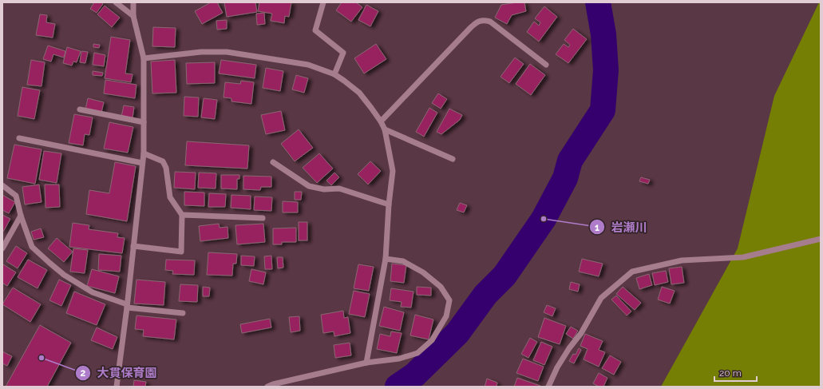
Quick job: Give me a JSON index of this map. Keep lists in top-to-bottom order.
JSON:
{
  "places": ["岩瀬川", "大貫保育園"],
  "scale_bar": "20 m"
}
